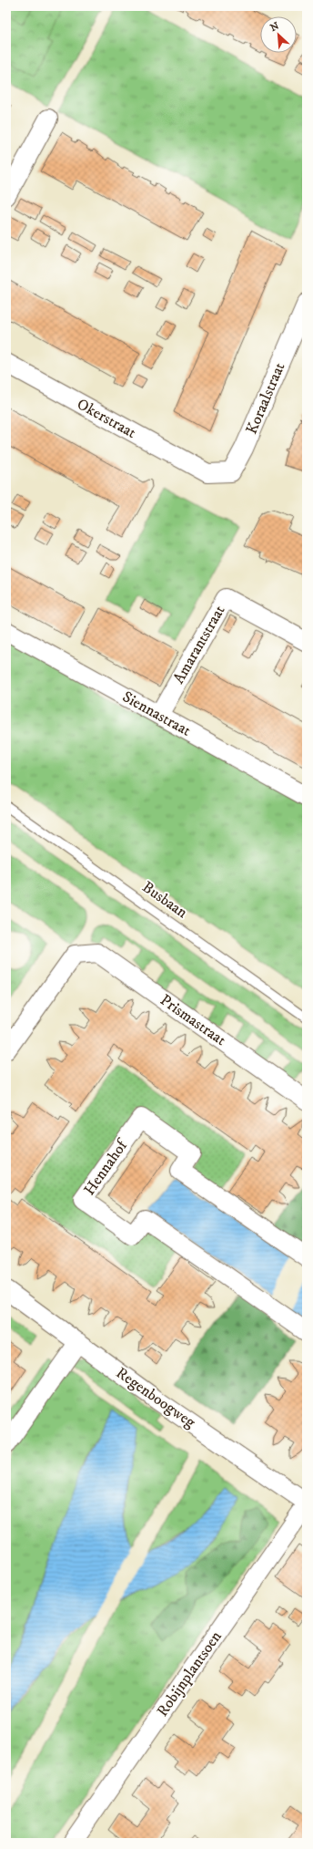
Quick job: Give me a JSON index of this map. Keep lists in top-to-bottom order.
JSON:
{
  "streets": {
    "street": [
      "Koraalstraat",
      "Okerstraat",
      "Amarantstraat",
      "Siennastraat",
      "Prismastraat",
      "Hennahof",
      "Regenboogweg",
      "Robijnplantsoen"
    ],
    "lane": ["Busbaan"]
  },
  "crossings": [
    ["Koraalstraat", "Okerstraat"],
    ["Amarantstraat", "Siennastraat"],
    ["Regenboogweg", "Robijnplantsoen"]
  ],
  "north": "top left"
}
